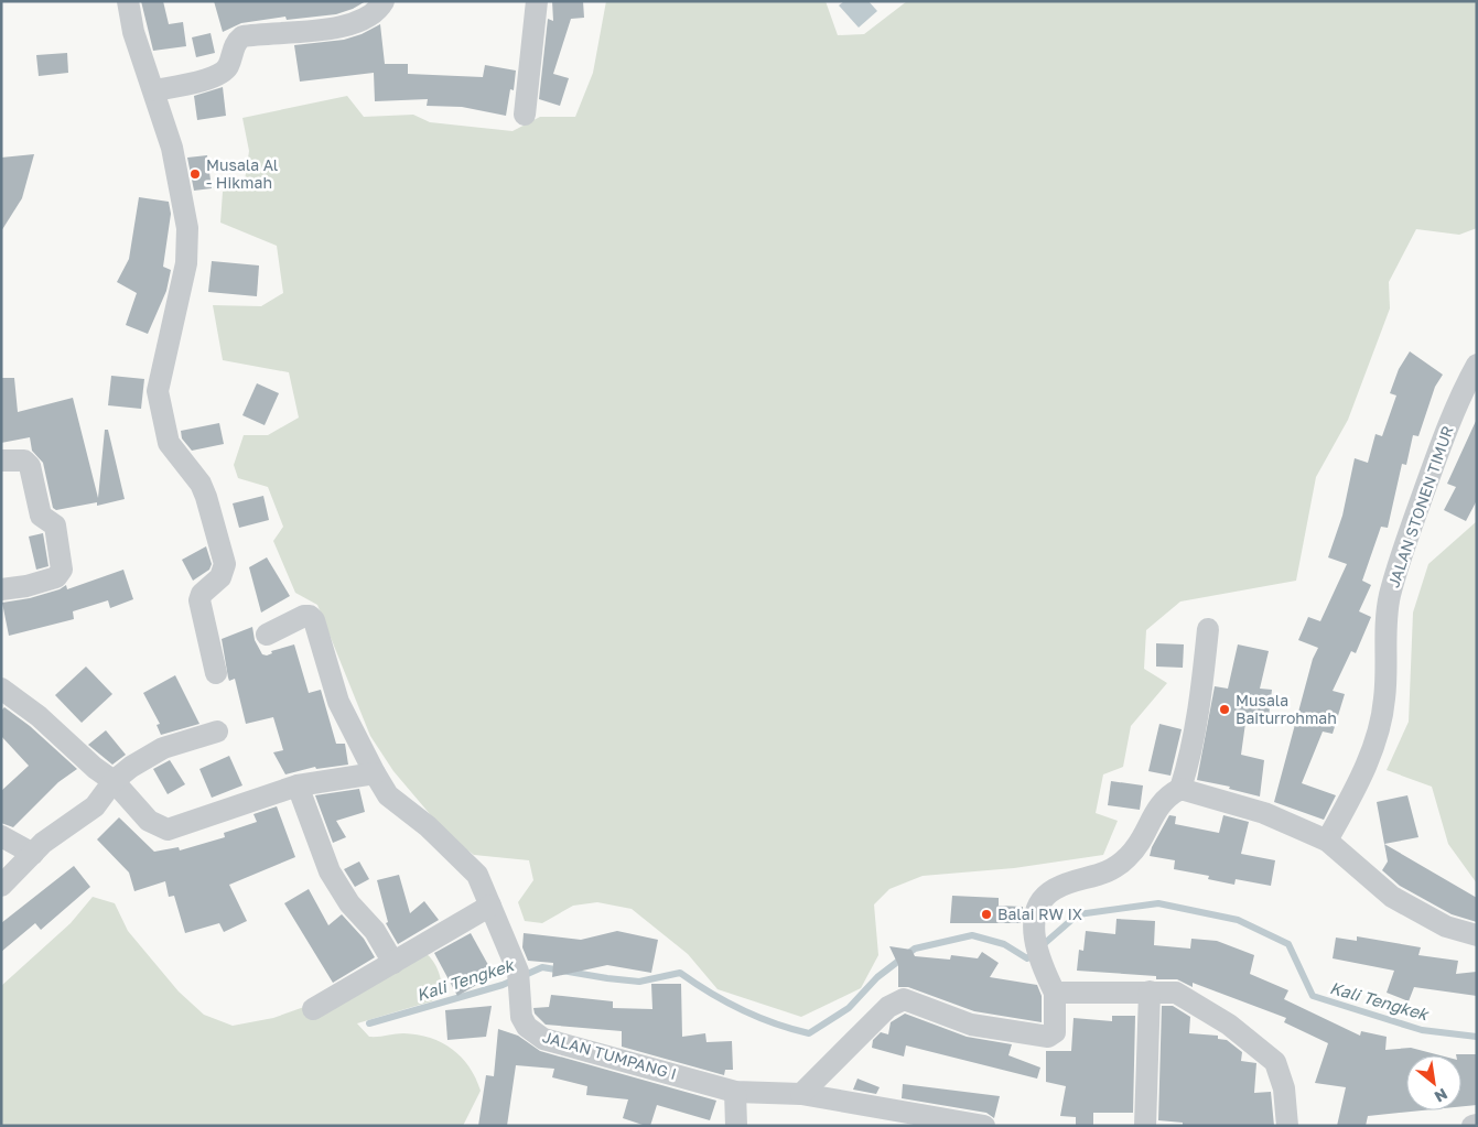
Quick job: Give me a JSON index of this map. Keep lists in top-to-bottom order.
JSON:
{
  "streets": {
    "street": ["JALAN STONEN TIMUR", "JALAN TUMPANG I"]
  },
  "water": ["Kali Tengkek"],
  "places": ["Musala Al - Hikmah", "Musala Baiturrohmah", "Balai RW IX"],
  "north": "bottom right"
}
